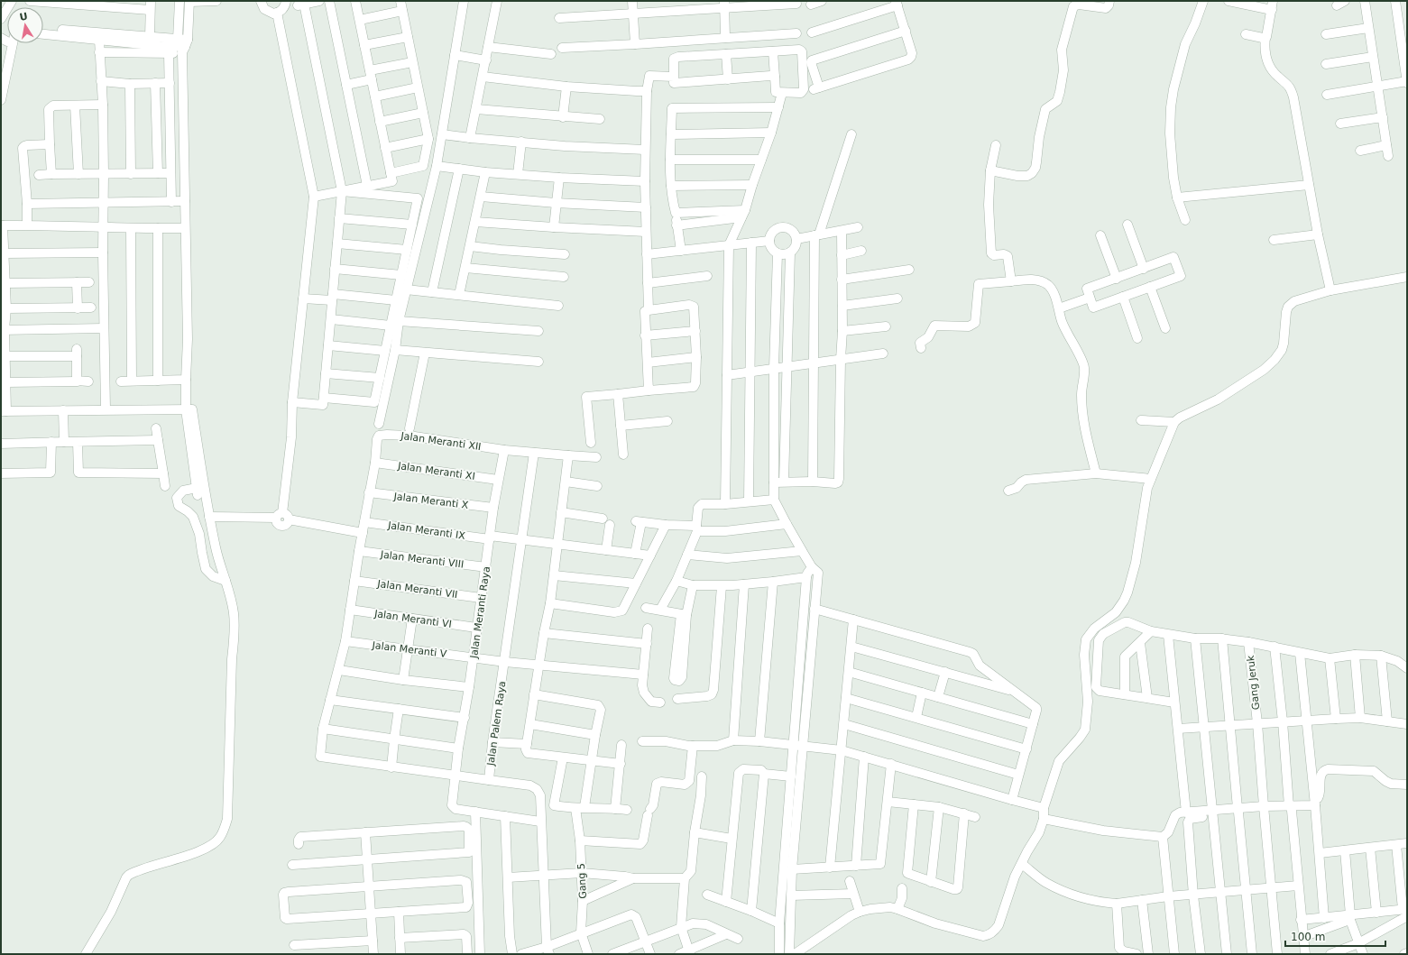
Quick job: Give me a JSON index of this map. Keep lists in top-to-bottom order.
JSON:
{
  "streets": {
    "street": [
      "Jalan Meranti XII",
      "Jalan Meranti XI",
      "Jalan Meranti X",
      "Jalan Meranti IX",
      "Jalan Meranti VIII",
      "Jalan Meranti VII",
      "Jalan Meranti Raya",
      "Jalan Meranti VI",
      "Jalan Meranti V",
      "Gang Jeruk",
      "Jalan Palem Raya",
      "Gang 5"
    ]
  },
  "crossings": [
    ["Jalan Meranti XII", "Jalan Meranti XI"],
    ["Jalan Meranti XII", "Jalan Meranti Raya"],
    ["Jalan Meranti XII", "Jalan Palem Raya"],
    ["Jalan Meranti XI", "Jalan Meranti Raya"],
    ["Jalan Meranti X", "Jalan Meranti Raya"],
    ["Jalan Meranti IX", "Jalan Meranti Raya"],
    ["Jalan Meranti IX", "Jalan Palem Raya"],
    ["Jalan Meranti VIII", "Jalan Meranti Raya"],
    ["Jalan Meranti VII", "Jalan Meranti Raya"],
    ["Jalan Meranti Raya", "Jalan Meranti VI"],
    ["Jalan Meranti Raya", "Jalan Meranti V"],
    ["Jalan Meranti V", "Jalan Palem Raya"]
  ],
  "scale_bar": "100 m",
  "north": "top"
}
